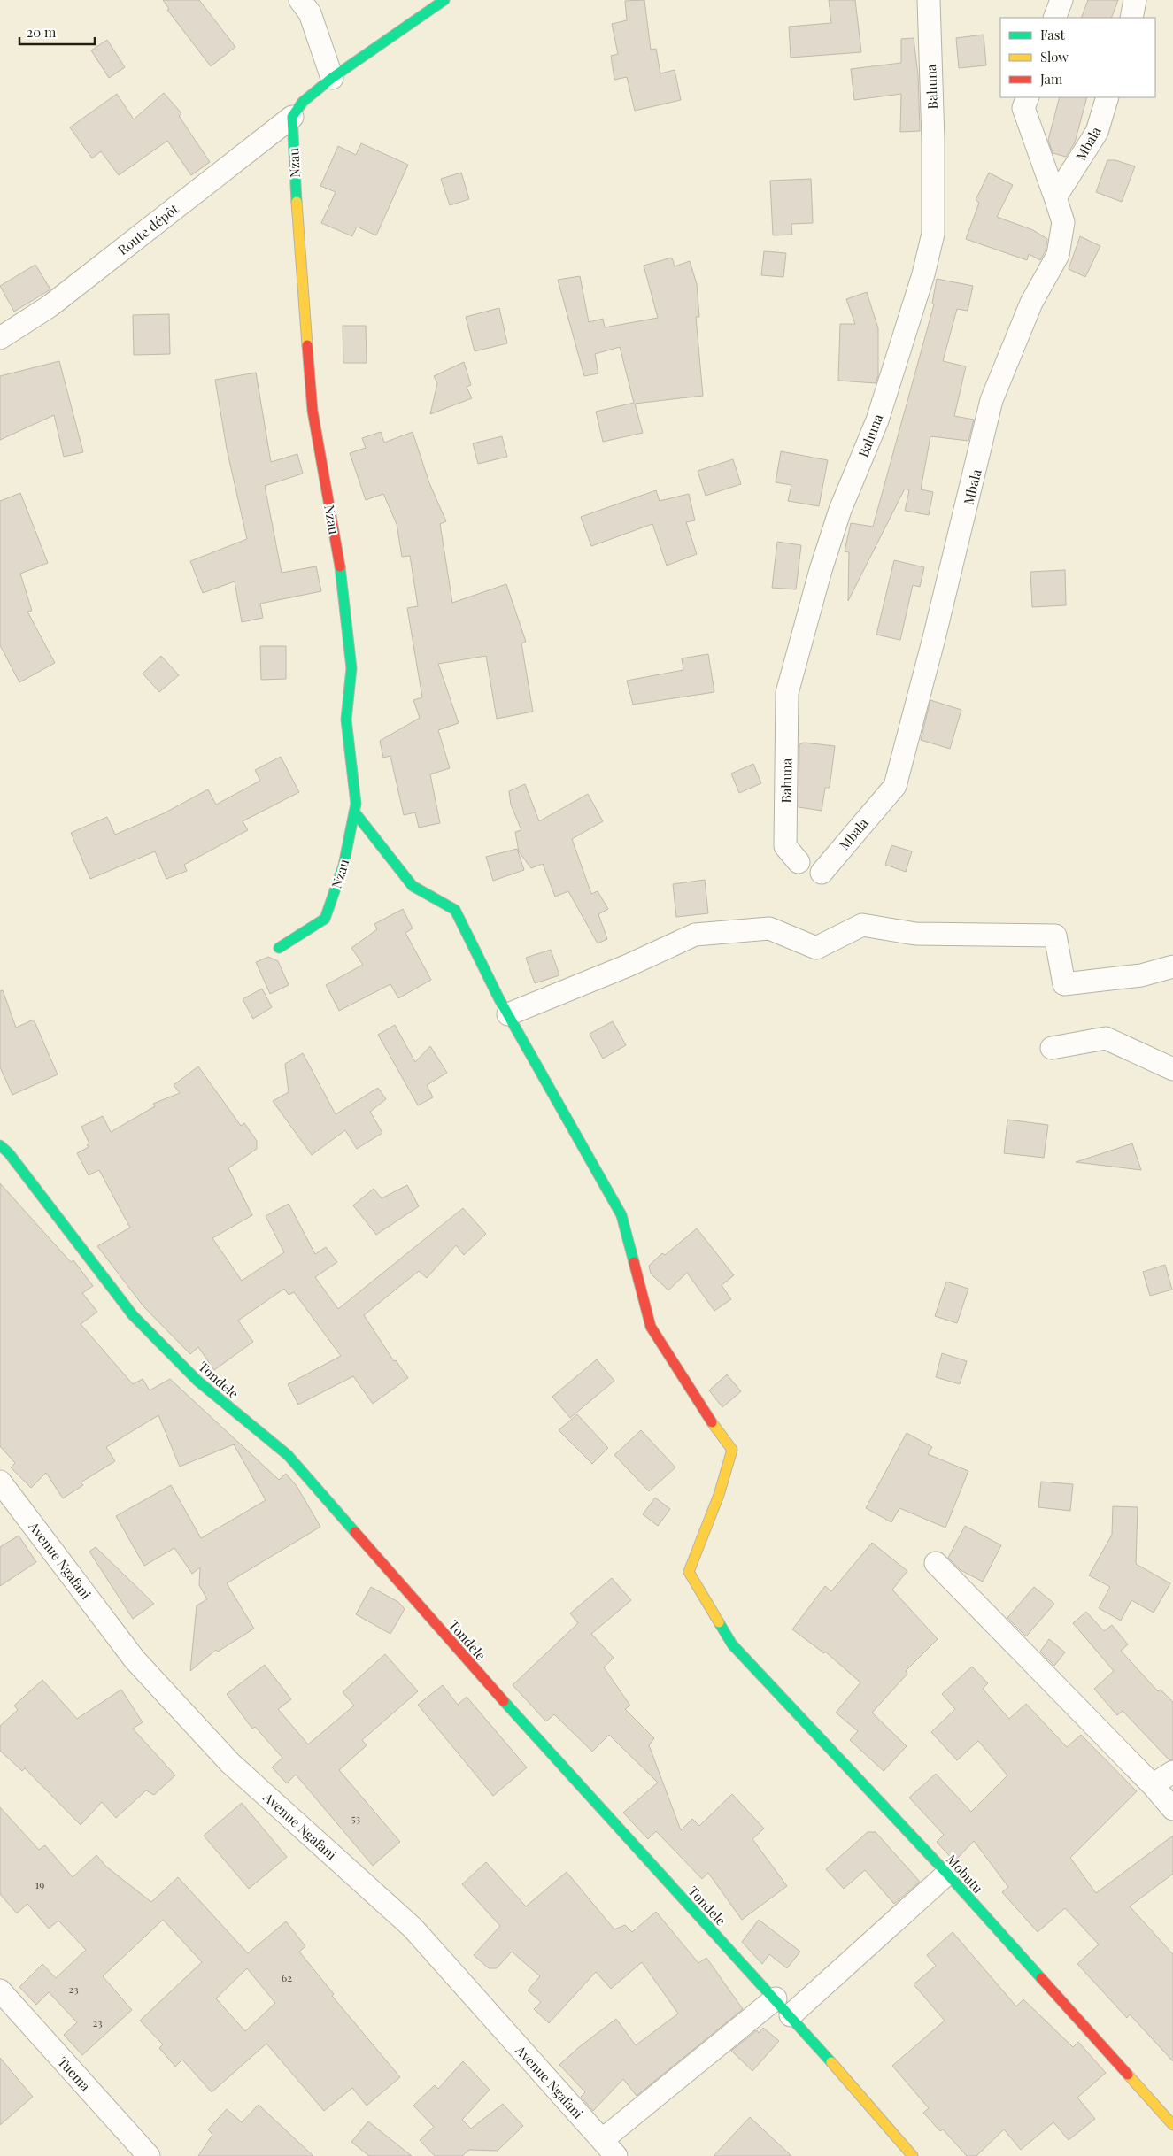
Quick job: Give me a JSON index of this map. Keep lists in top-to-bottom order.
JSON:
{
  "streets": {
    "street": [
      "Bahuna",
      "Mbala",
      "Nzau",
      "Route dépôt",
      "Tondele",
      "Avenue Ngafani",
      "Mobutu",
      "Tuema"
    ]
  },
  "crossings": [
    ["Nzau", "Route dépôt"]
  ],
  "house_numbers": [
    "53",
    "19",
    "62",
    "23",
    "23"
  ],
  "legend": ["Fast", "Slow", "Jam"],
  "scale_bar": "20 m"
}
